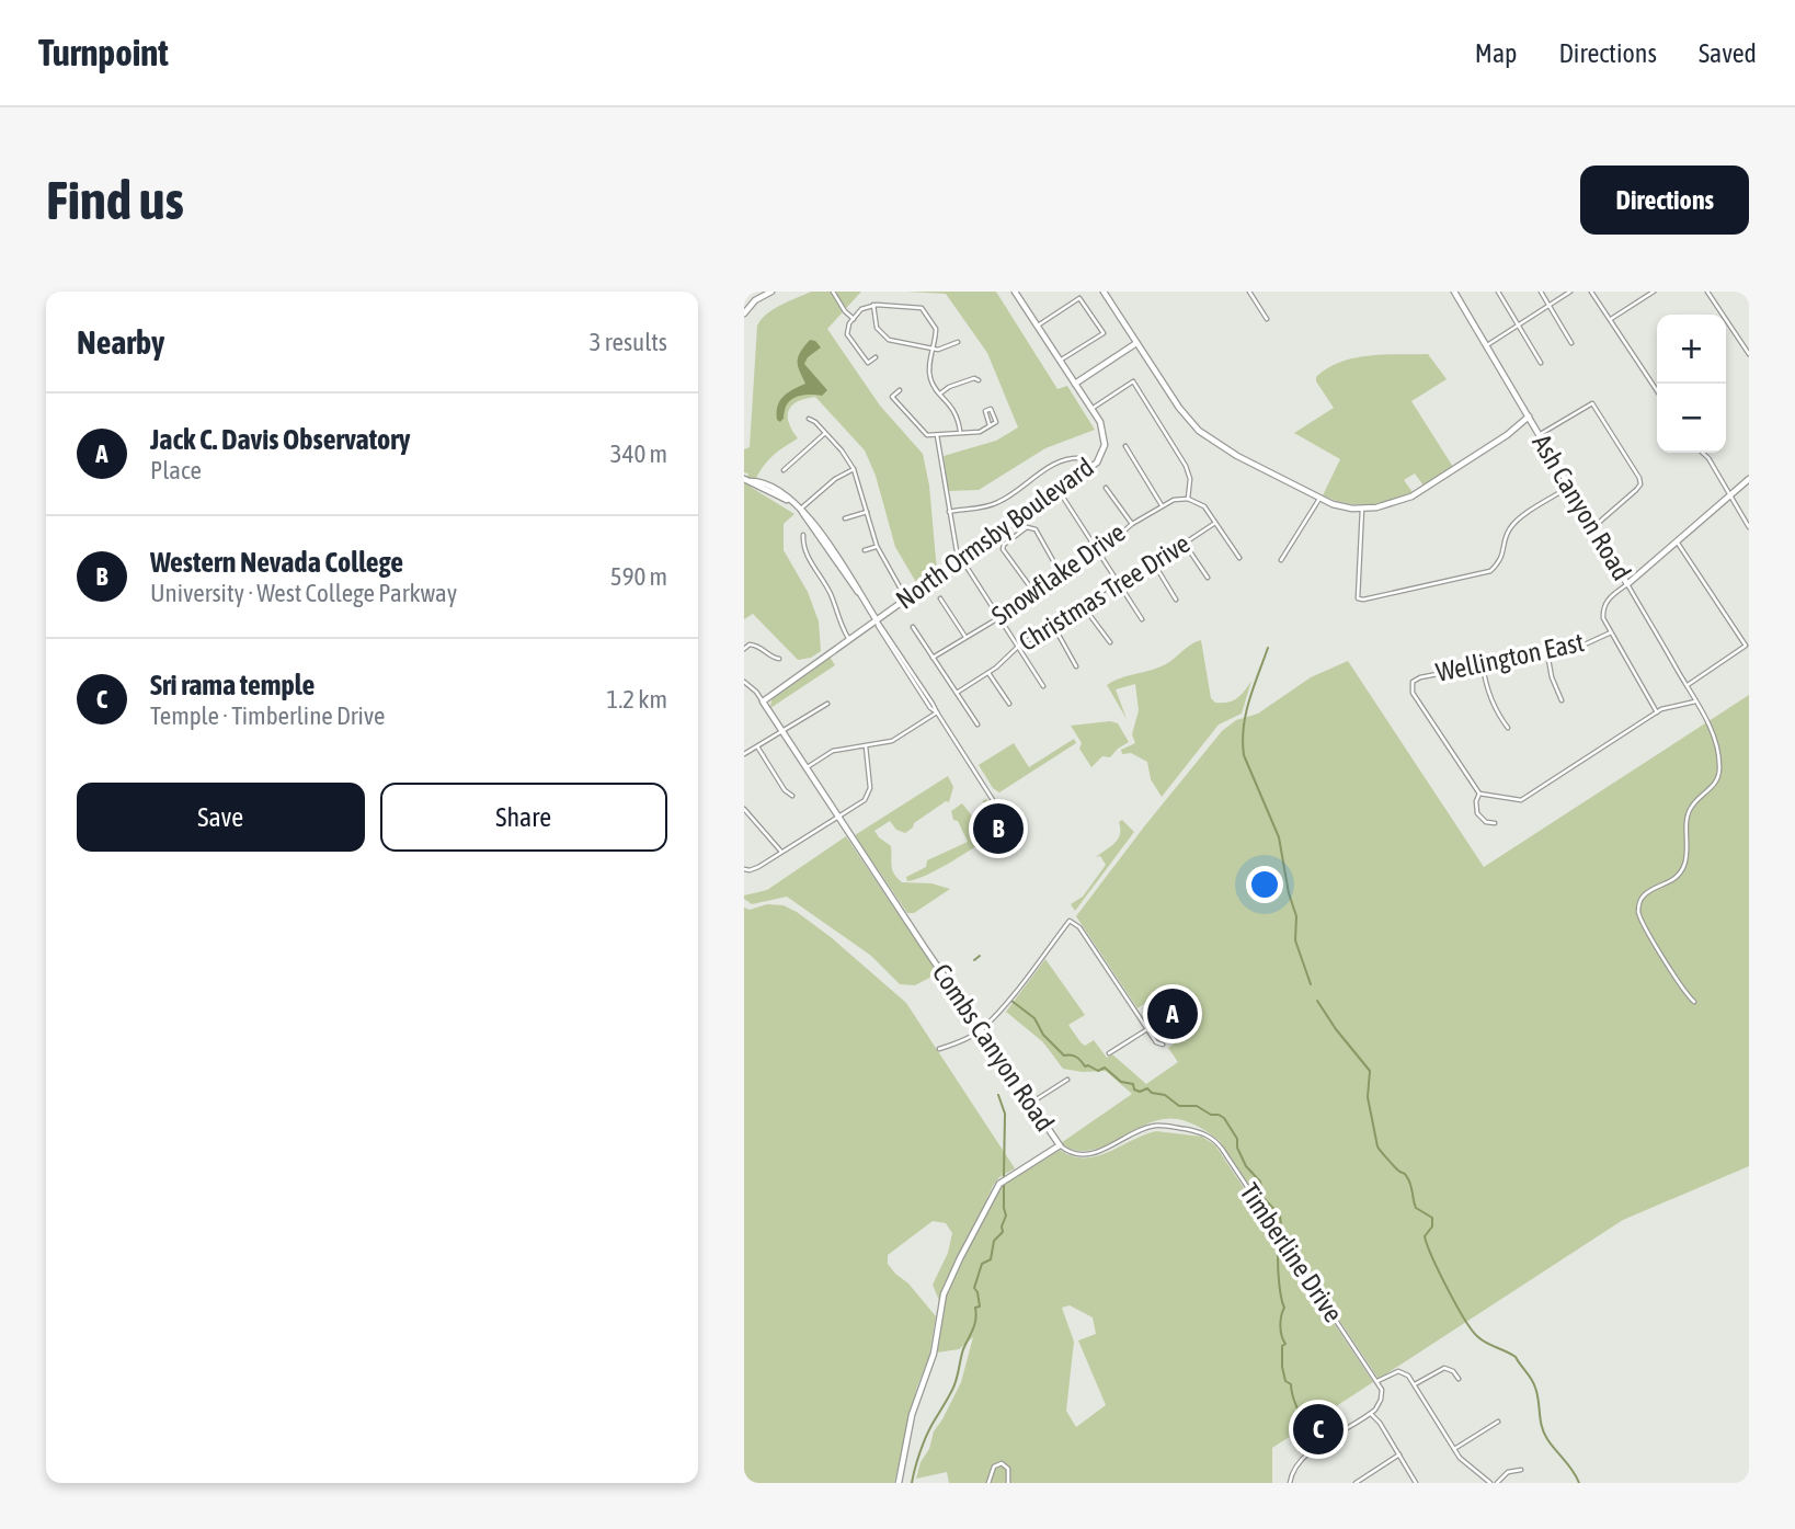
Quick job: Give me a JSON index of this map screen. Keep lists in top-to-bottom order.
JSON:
{
  "streets": {
    "street": [
      "Ash Canyon Road",
      "North Ormsby Boulevard",
      "Snowflake Drive",
      "Christmas Tree Drive",
      "Wellington East",
      "Combs Canyon Road",
      "Timberline Drive"
    ]
  },
  "crossings": [
    ["North Ormsby Boulevard", "Combs Canyon Road"],
    ["Combs Canyon Road", "Timberline Drive"]
  ],
  "page": {
    "header": "Turnpoint",
    "nav": ["Map", "Directions", "Saved"],
    "buttons": [
      "Directions",
      ["Save", "Share"]
    ],
    "title": "Find us",
    "heading": ["Nearby", "3 results"],
    "map_buttons": ["+", "−"],
    "list": [
      {
        "mark": "A",
        "name": "Jack C. Davis Observatory",
        "note": "Place",
        "value": "340 m"
      },
      {
        "mark": "B",
        "name": "Western Nevada College",
        "note": "University · West College Parkway",
        "value": "590 m"
      },
      {
        "mark": "C",
        "name": "Sri rama temple",
        "note": "Temple · Timberline Drive",
        "value": "1.2 km"
      }
    ],
    "pins": ["B", "A", "C"]
  }
}
